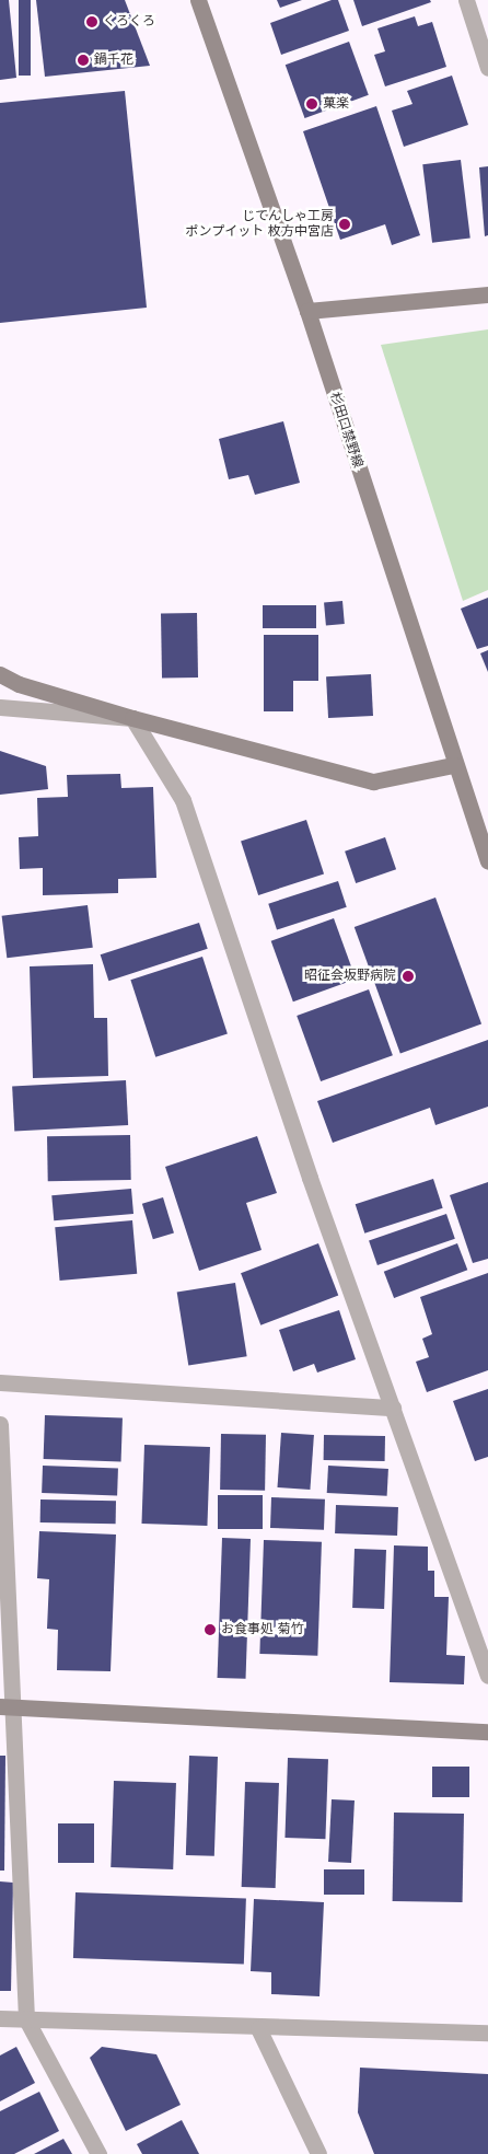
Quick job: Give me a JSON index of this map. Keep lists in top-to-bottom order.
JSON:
{
  "streets": {
    "street": ["杉田口禁野線"]
  },
  "places": [
    "くろくろ",
    "鍋千花",
    "菓楽",
    "じてんしゃ工房 ポンプイット 枚方中宮店",
    "昭征会坂野病院",
    "お食事処 菊竹"
  ]
}
